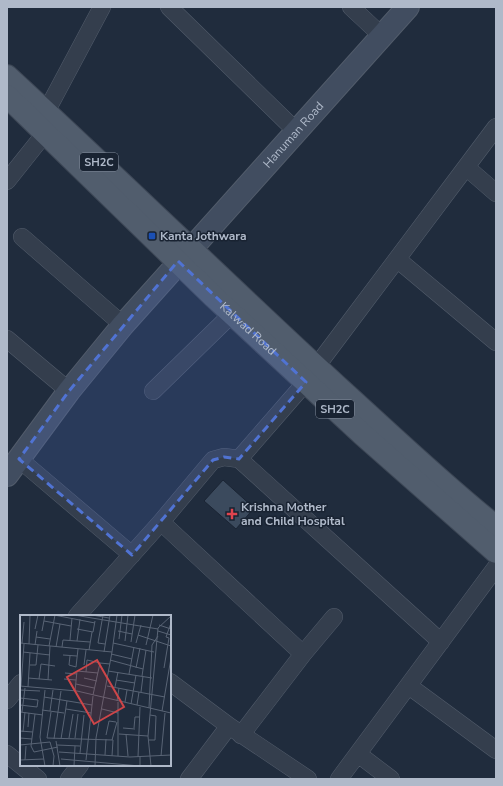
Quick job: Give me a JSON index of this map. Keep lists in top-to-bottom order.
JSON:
{
  "streets": {
    "main road": ["SH2C", "Kalwad Road"],
    "street": ["Hanuman Road"]
  },
  "crossings": [
    ["Hanuman Road", "Kalwad Road"]
  ],
  "places": {
    "transit": ["Kanta Jothwara"],
    "health": ["Krishna Mother and Child Hospital"]
  }
}
